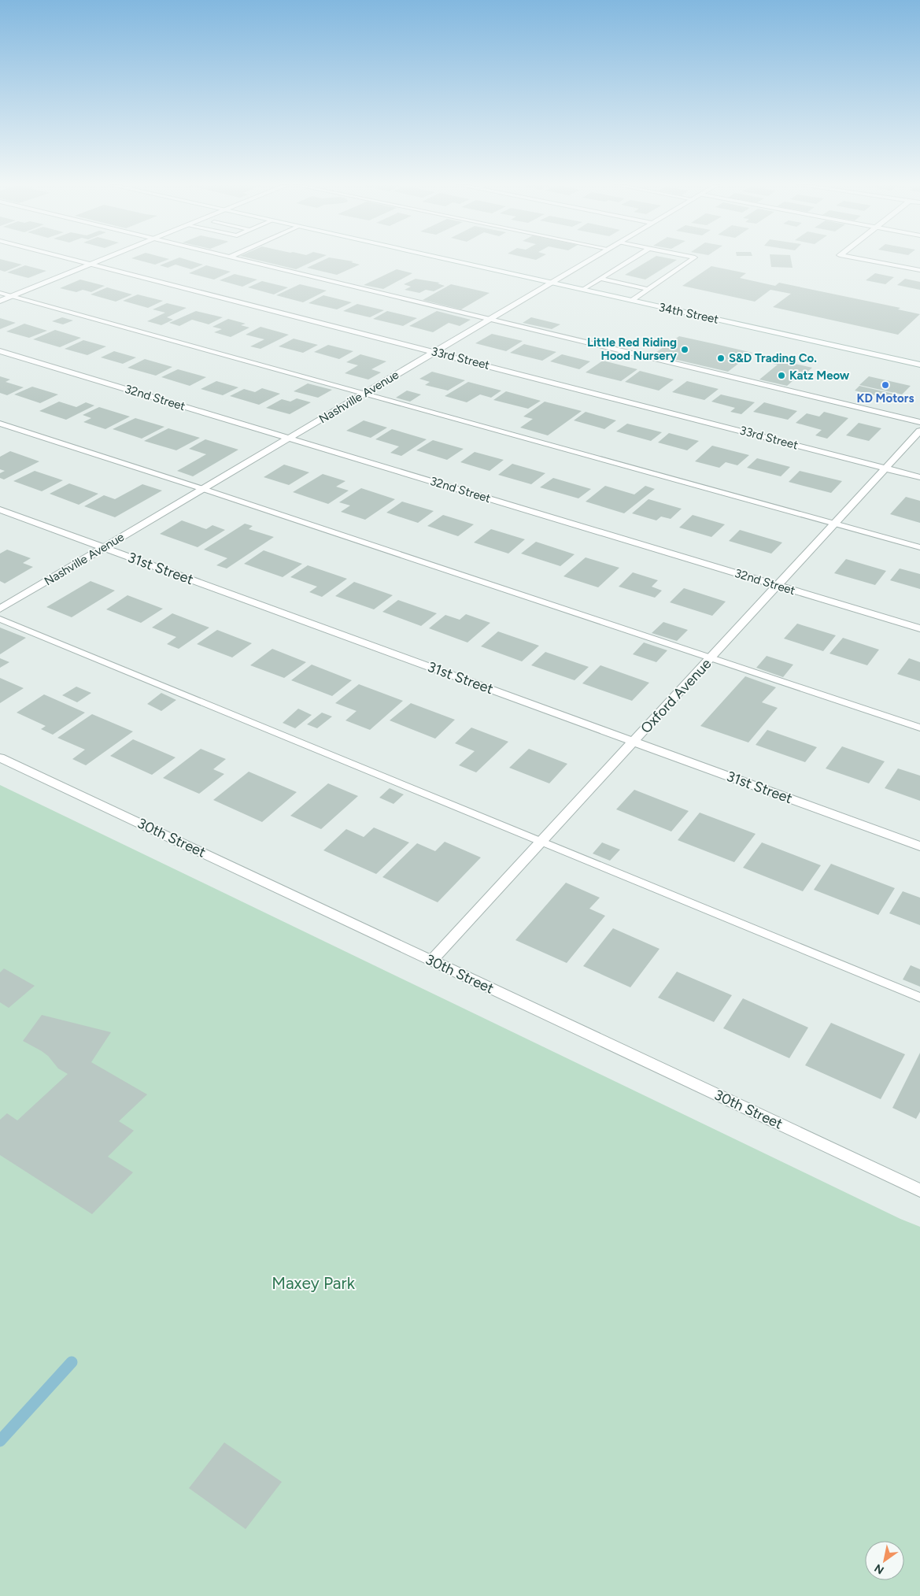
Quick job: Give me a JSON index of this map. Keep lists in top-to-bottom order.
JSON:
{
  "streets": {
    "street": [
      "34th Street",
      "33rd Street",
      "Nashville Avenue",
      "32nd Street",
      "31st Street",
      "Oxford Avenue",
      "30th Street"
    ]
  },
  "crossings": [
    ["34th Street", "Nashville Avenue"],
    ["33rd Street", "Nashville Avenue"],
    ["33rd Street", "Oxford Avenue"],
    ["Nashville Avenue", "32nd Street"],
    ["Nashville Avenue", "31st Street"],
    ["32nd Street", "Oxford Avenue"],
    ["31st Street", "Oxford Avenue"],
    ["Oxford Avenue", "30th Street"]
  ],
  "parks": ["Maxey Park"],
  "places": [
    "Little Red Riding Hood Nursery",
    "S&D Trading Co.",
    "Katz Meow",
    "KD Motors"
  ],
  "north": "bottom left"
}
